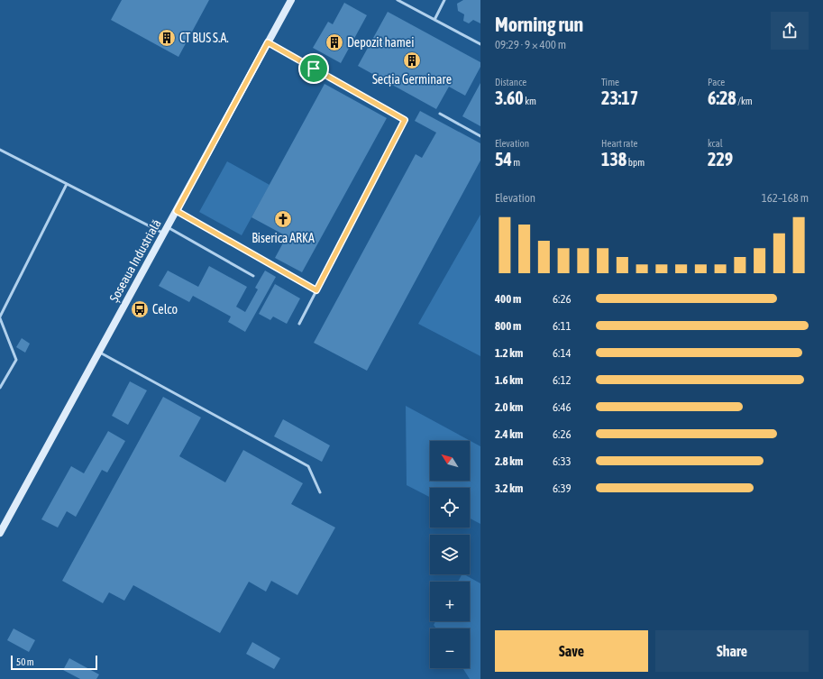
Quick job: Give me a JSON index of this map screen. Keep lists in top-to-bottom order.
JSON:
{
  "streets": {
    "street": ["Șoseaua Industrială"]
  },
  "places": {
    "building": ["CT BUS S.A.", "Depozit hamei", "Secția Germinare"],
    "church": ["Biserica ARKA"],
    "bus stop": ["Celco"]
  },
  "scale_bar": "50 m",
  "north": "top left",
  "page": {
    "heading": ["Morning run", "09:29 · 9 × 400 m"],
    "stats": [
      ["Distance", "3.60 km"],
      ["Time", "23:17"],
      ["Pace", "6:28 /km"],
      ["Elevation", "54 m"],
      ["Heart rate", "138 bpm"],
      ["kcal", "229"]
    ],
    "chart": ["Elevation", "162–168 m"],
    "list": [
      {
        "name": "400 m",
        "note": "6:26"
      },
      {
        "name": "800 m",
        "note": "6:11"
      },
      {
        "name": "1.2 km",
        "note": "6:14"
      },
      {
        "name": "1.6 km",
        "note": "6:12"
      },
      {
        "name": "2.0 km",
        "note": "6:46"
      },
      {
        "name": "2.4 km",
        "note": "6:26"
      },
      {
        "name": "2.8 km",
        "note": "6:33"
      },
      {
        "name": "3.2 km",
        "note": "6:39"
      }
    ],
    "map_buttons": ["+", "−"],
    "buttons": ["Save", "Share"],
    "scale": "50 m"
  }
}
